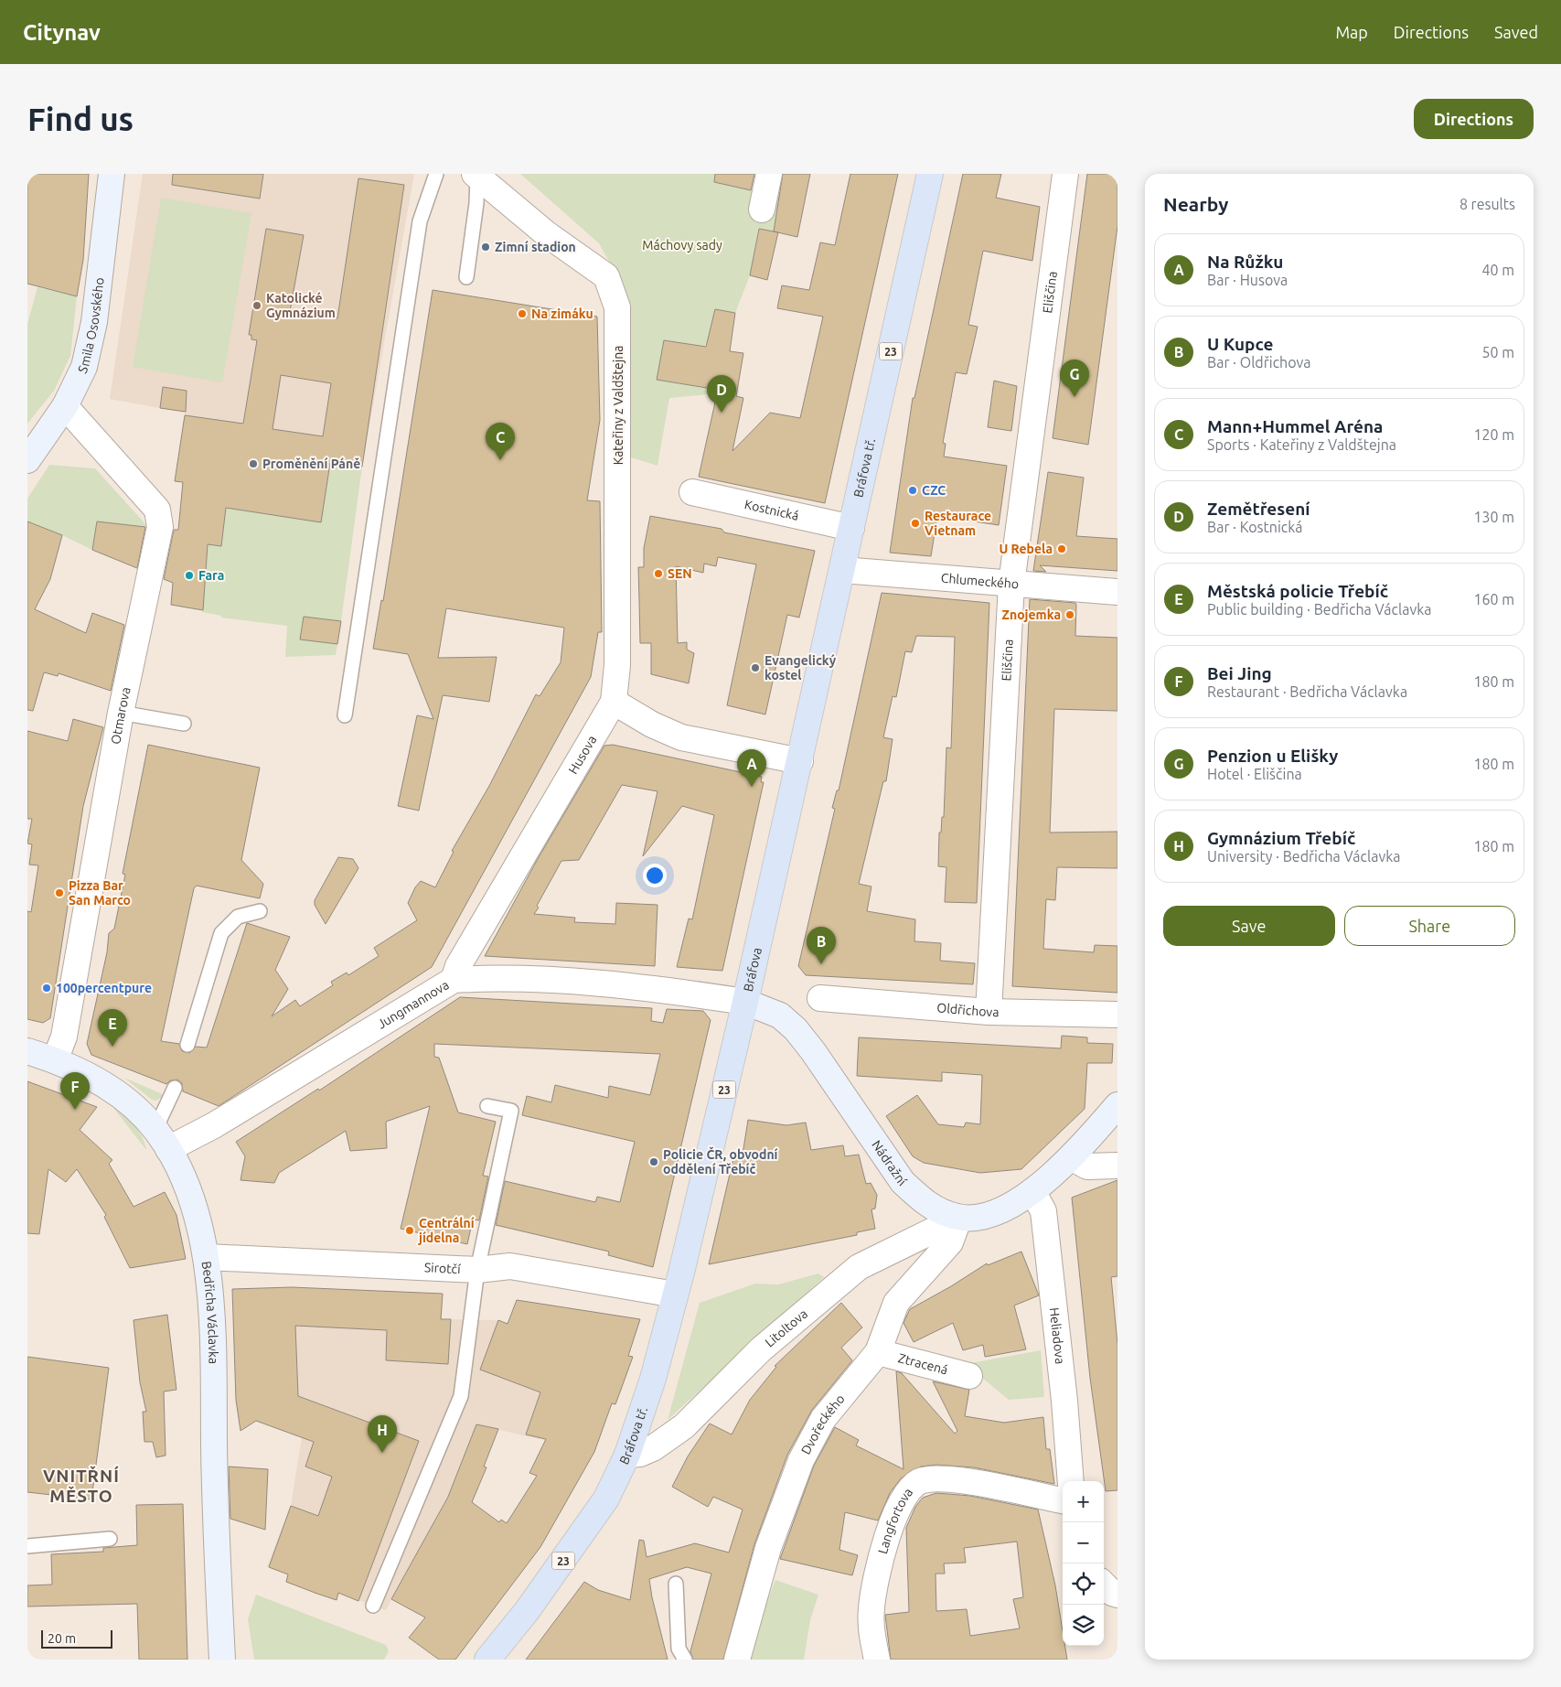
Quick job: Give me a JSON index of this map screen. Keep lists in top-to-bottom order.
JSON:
{
  "streets": {
    "main road": ["23", "Bráfova tř.", "Bráfova"],
    "street": [
      "Eliščina",
      "Smila Osovského",
      "Kateřiny z Valdštejna",
      "Kostnická",
      "Chlumeckého",
      "Otmarova",
      "Husova",
      "Jungmannova",
      "Oldřichova",
      "Nádražní",
      "Sirotčí",
      "Bedřicha Václavka",
      "Litoltova",
      "Heliadova",
      "Ztracená",
      "Dvořeckého",
      "Langfortova"
    ]
  },
  "crossings": [
    ["Eliščina", "Chlumeckého"],
    ["Eliščina", "Oldřichova"],
    ["Smila Osovského", "Otmarova"],
    ["Kateřiny z Valdštejna", "Husova"],
    ["Bráfova tř.", "Kostnická"],
    ["Bráfova tř.", "Chlumeckého"],
    ["Bráfova tř.", "Bráfova"],
    ["Bráfova tř.", "Sirotčí"],
    ["Bráfova tř.", "Litoltova"],
    ["Otmarova", "Bedřicha Václavka"],
    ["Husova", "Jungmannova"],
    ["Bráfova", "Jungmannova"],
    ["Bráfova", "Nádražní"],
    ["Jungmannova", "Nádražní"],
    ["Jungmannova", "Bedřicha Václavka"],
    ["Nádražní", "Litoltova"],
    ["Nádražní", "Heliadova"],
    ["Nádražní", "Dvořeckého"],
    ["Sirotčí", "Bedřicha Václavka"],
    ["Litoltova", "Dvořeckého"],
    ["Ztracená", "Dvořeckého"]
  ],
  "districts": ["VNITŘNÍ MĚSTO"],
  "parks": ["Máchovy sady"],
  "places": [
    "Zimní stadion",
    "Katolické Gymnázium",
    "Na zimáku",
    "Proměnění Páně",
    "CZC",
    "Restaurace Vietnam",
    "U Rebela",
    "SEN",
    "Fara",
    "Znojemka",
    "Evangelický kostel",
    "Pizza Bar San Marco",
    "100percentpure",
    "Policie ČR, obvodní oddělení Třebíč",
    "Centrální jídelna"
  ],
  "scale_bar": "20 m",
  "page": {
    "header": "Citynav",
    "nav": ["Map", "Directions", "Saved"],
    "buttons": [
      "Directions",
      ["Save", "Share"]
    ],
    "title": "Find us",
    "heading": ["Nearby", "8 results"],
    "list": [
      {
        "mark": "A",
        "name": "Na Růžku",
        "note": "Bar · Husova",
        "value": "40 m"
      },
      {
        "mark": "B",
        "name": "U Kupce",
        "note": "Bar · Oldřichova",
        "value": "50 m"
      },
      {
        "mark": "C",
        "name": "Mann+Hummel Aréna",
        "note": "Sports · Kateřiny z Valdštejna",
        "value": "120 m"
      },
      {
        "mark": "D",
        "name": "Zemětřesení",
        "note": "Bar · Kostnická",
        "value": "130 m"
      },
      {
        "mark": "E",
        "name": "Městská policie Třebíč",
        "note": "Public building · Bedřicha Václavka",
        "value": "160 m"
      },
      {
        "mark": "F",
        "name": "Bei Jing",
        "note": "Restaurant · Bedřicha Václavka",
        "value": "180 m"
      },
      {
        "mark": "G",
        "name": "Penzion u Elišky",
        "note": "Hotel · Eliščina",
        "value": "180 m"
      },
      {
        "mark": "H",
        "name": "Gymnázium Třebíč",
        "note": "University · Bedřicha Václavka",
        "value": "180 m"
      }
    ],
    "pins": [
      "G",
      "D",
      "C",
      "A",
      "B",
      "E",
      "F",
      "H"
    ],
    "map_buttons": ["+", "−"],
    "scale": "20 m"
  }
}
